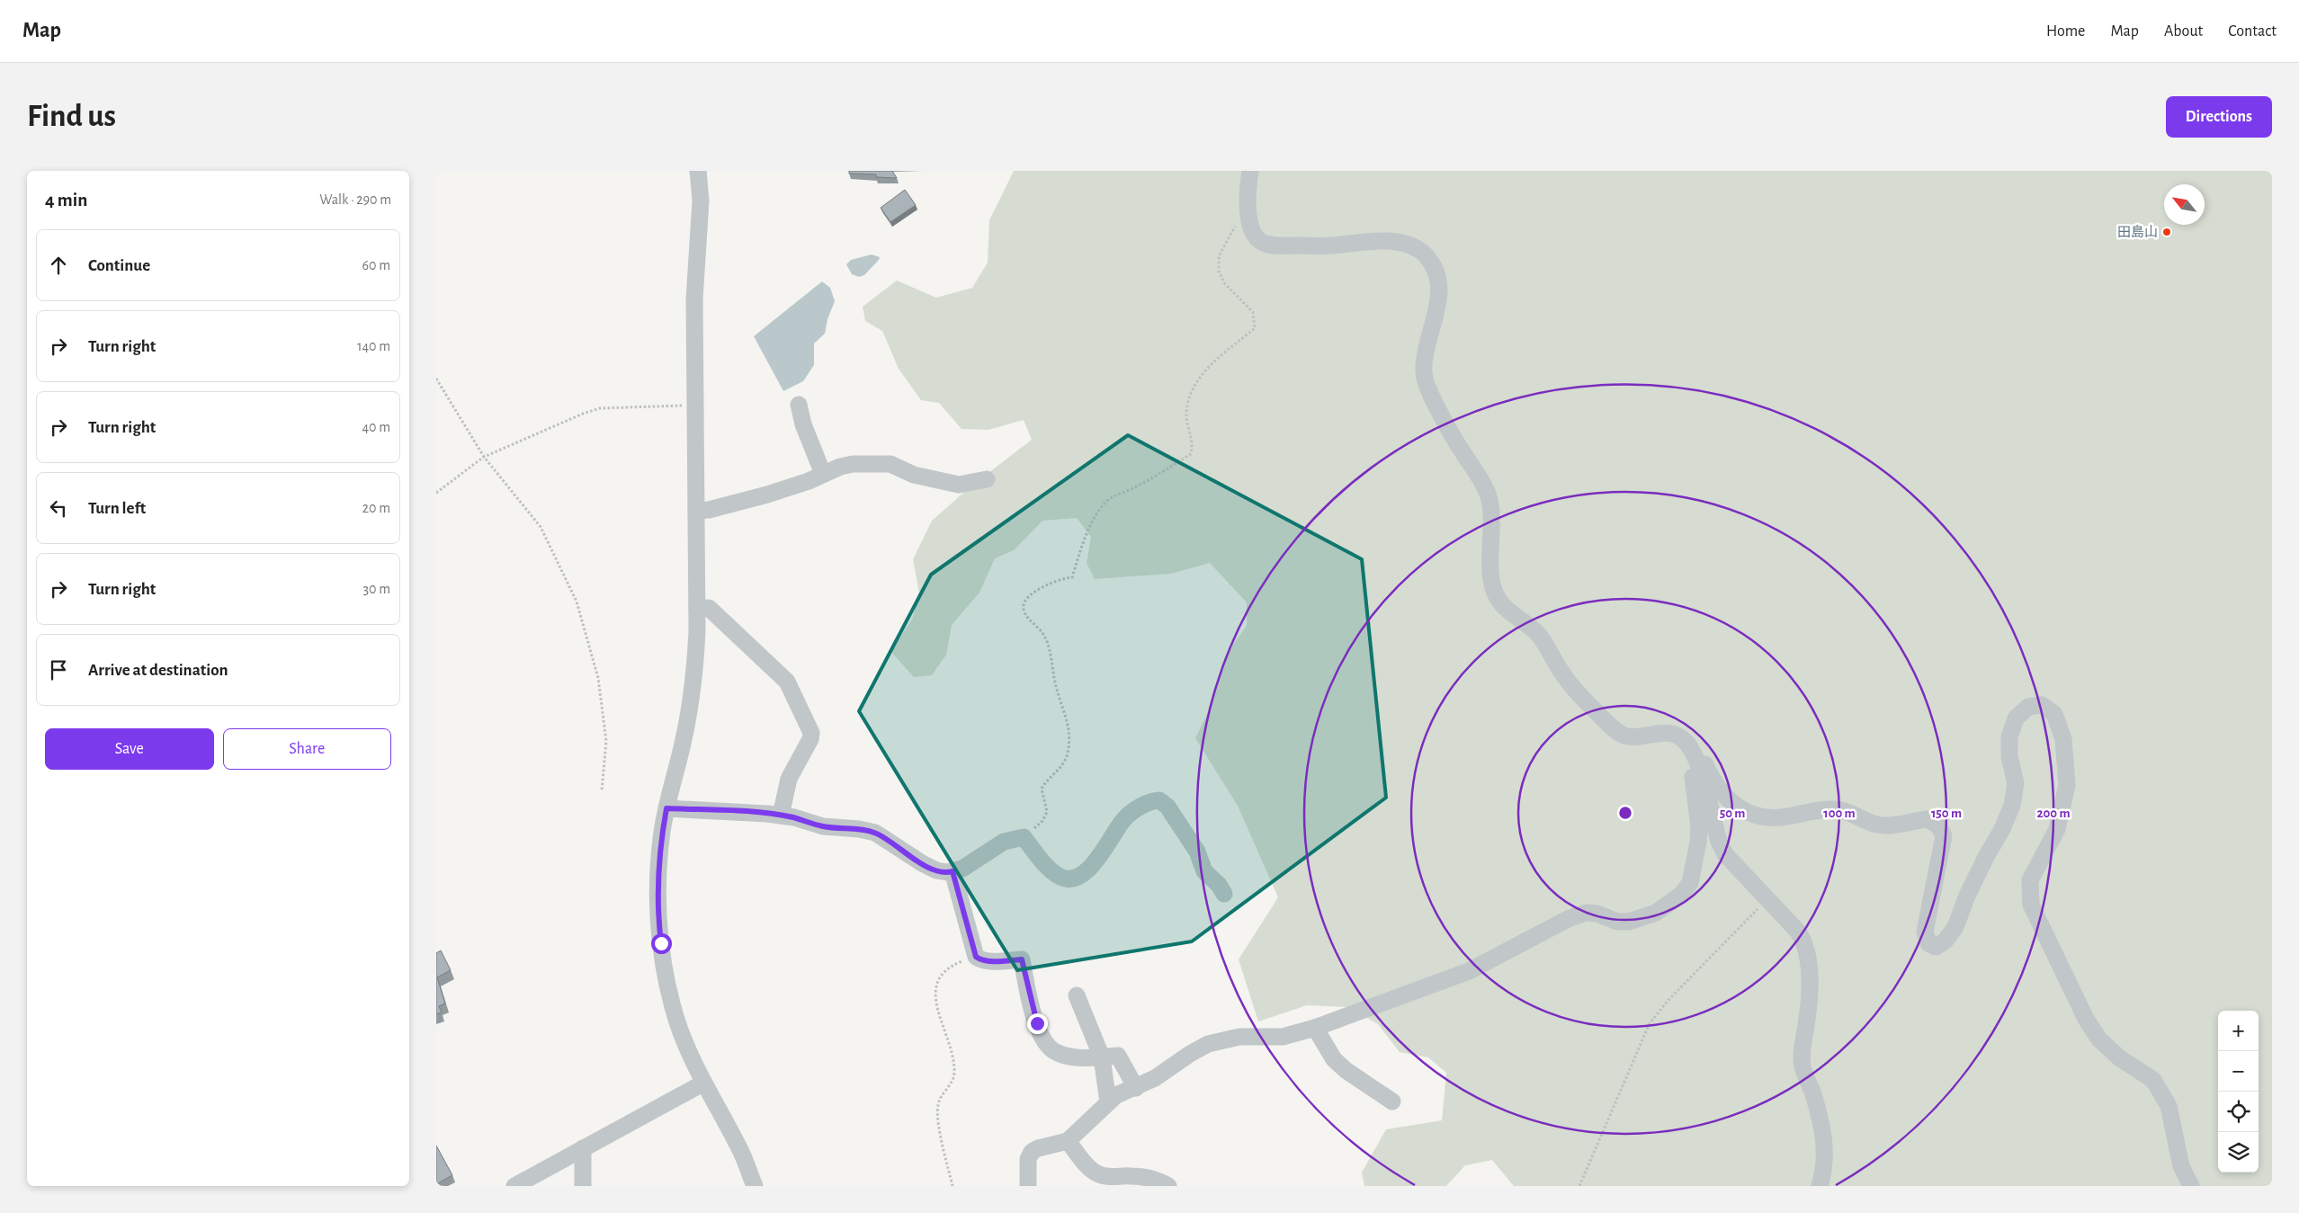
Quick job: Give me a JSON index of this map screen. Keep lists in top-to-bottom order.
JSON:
{
  "places": ["田島山"],
  "north": "top left",
  "page": {
    "header": "Map",
    "nav": [
      "Home",
      "Map",
      "About",
      "Contact"
    ],
    "buttons": [
      "Directions",
      ["Save", "Share"]
    ],
    "title": "Find us",
    "heading": ["4 min", "Walk · 290 m"],
    "list": [
      ["Continue", "60 m"],
      ["Turn right", "140 m"],
      ["Turn right", "40 m"],
      ["Turn left", "20 m"],
      ["Turn right", "30 m"],
      "Arrive at destination"
    ],
    "map_buttons": ["+", "−"]
  },
  "rings": [
    "50 m",
    "100 m",
    "150 m",
    "200 m"
  ]
}
